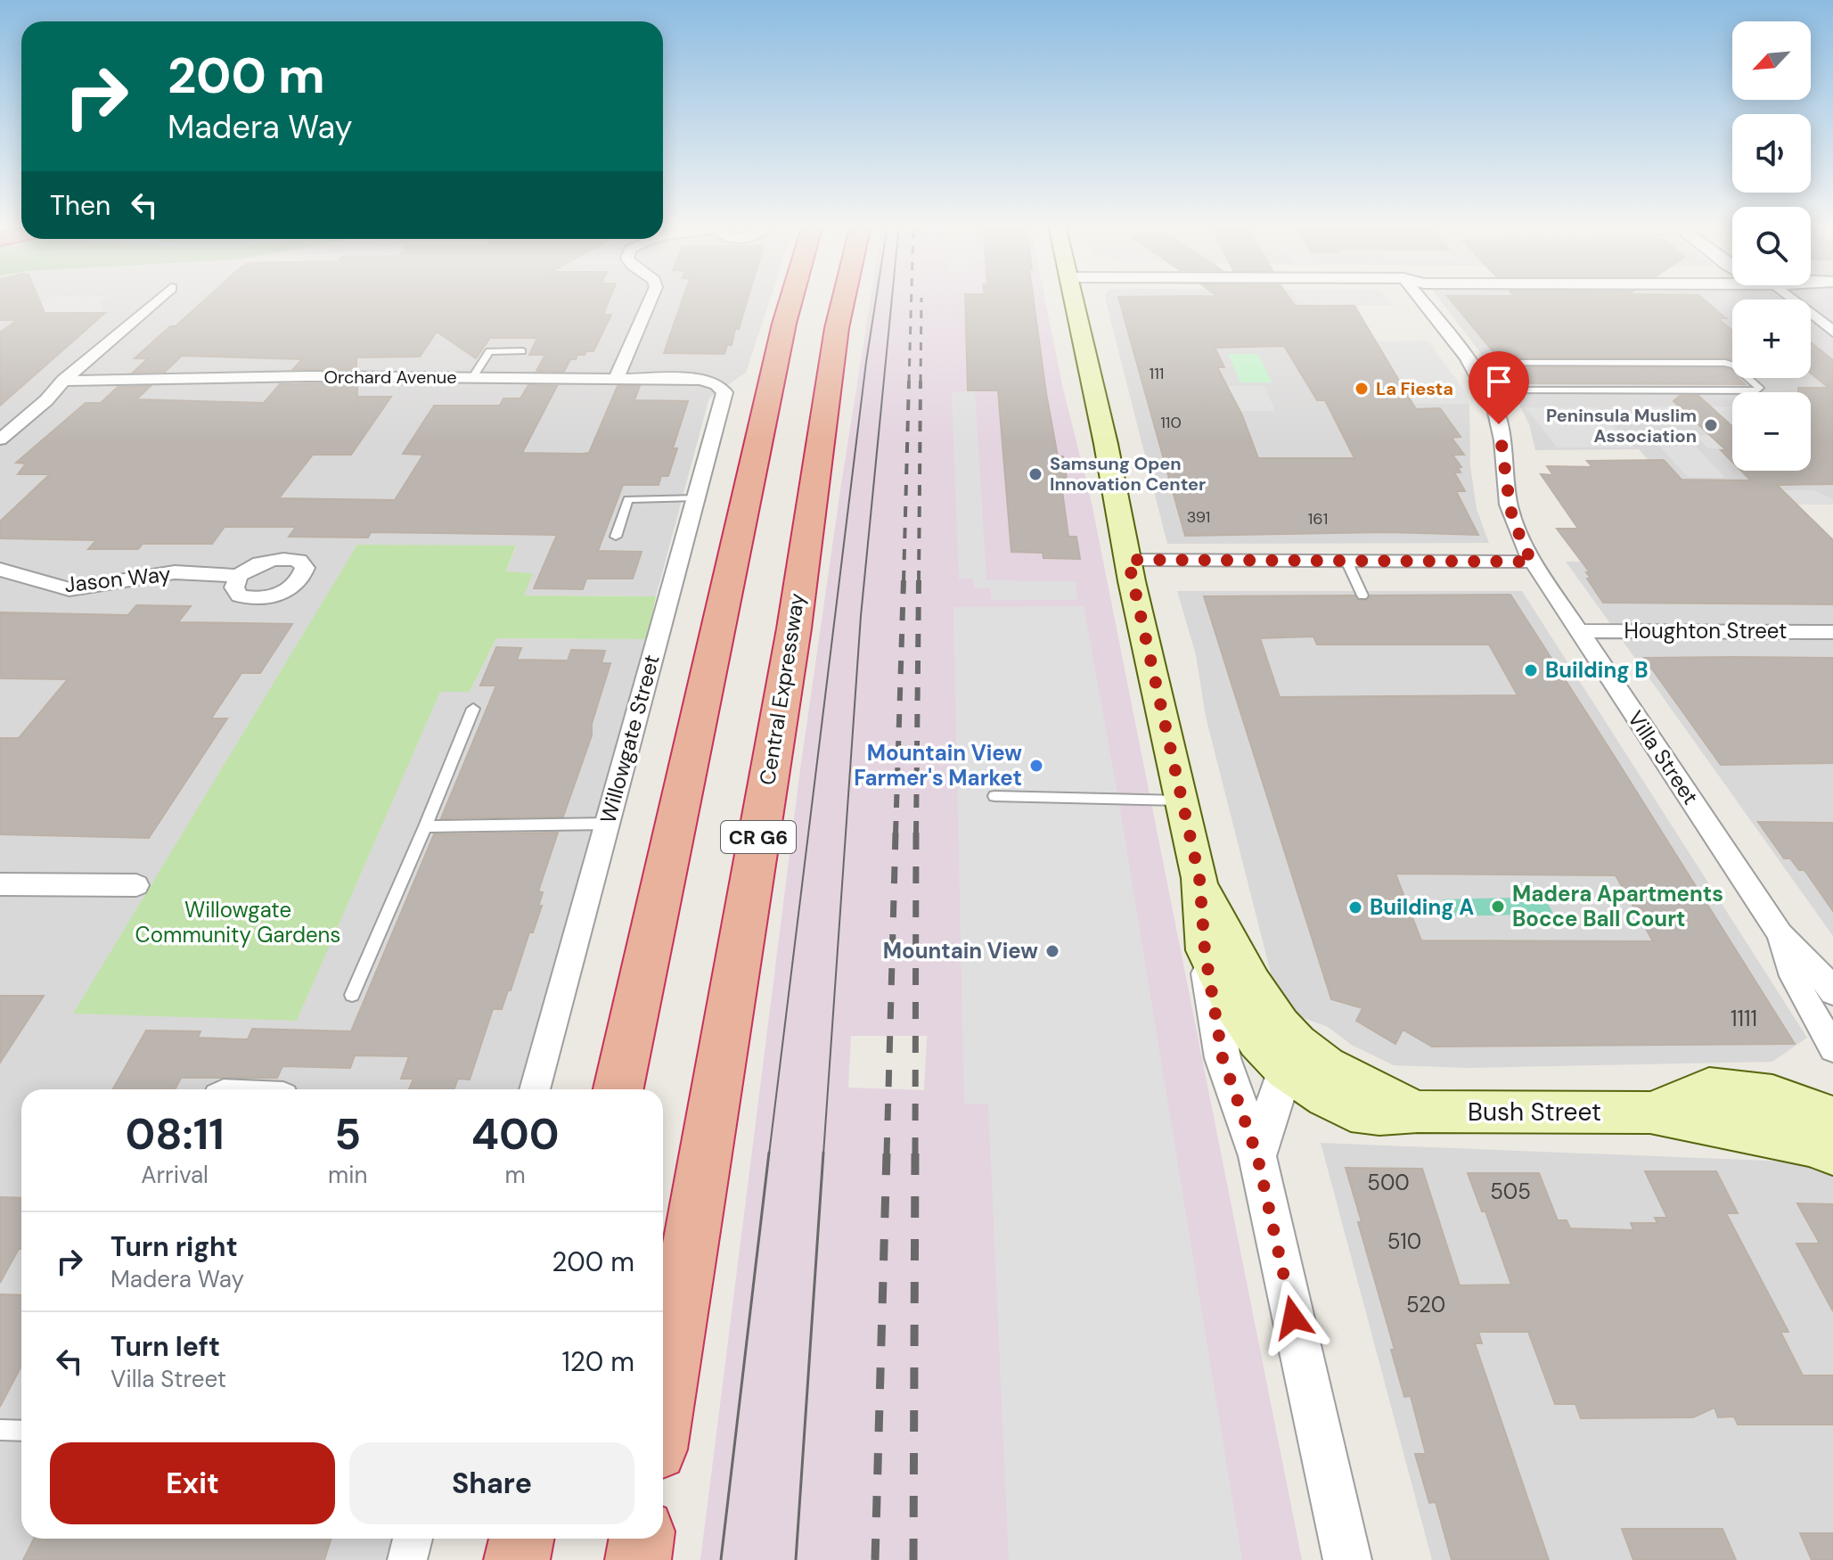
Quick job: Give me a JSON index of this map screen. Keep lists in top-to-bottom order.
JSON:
{
  "streets": {
    "highway": ["Central Expressway", "CR G6"],
    "main road": ["Bush Street"],
    "street": [
      "Orchard Avenue",
      "Jason Way",
      "Houghton Street",
      "Willowgate Street",
      "Villa Street"
    ]
  },
  "crossings": [
    ["Orchard Avenue", "Willowgate Street"],
    ["Houghton Street", "Villa Street"]
  ],
  "parks": ["Willowgate Community Gardens"],
  "places": [
    "La Fiesta",
    "Peninsula Muslim Association",
    "Samsung Open Innovation Center",
    "Building B",
    "Mountain View Farmer's Market",
    "Madera Apartments Bocce Ball Court",
    "Building A",
    "Mountain View"
  ],
  "house_numbers": [
    "111",
    "110",
    "391",
    "161",
    "1111",
    "500",
    "505",
    "510",
    "520"
  ],
  "north": "bottom left",
  "page": {
    "map_buttons": ["+", "−"],
    "turn": ["200 m", "Madera Way"],
    "then": "Then",
    "eta": [
      "08:11",
      "Arrival",
      "5",
      "min",
      "400",
      "m"
    ],
    "list": [
      {
        "name": "Turn right",
        "note": "Madera Way",
        "value": "200 m"
      },
      {
        "name": "Turn left",
        "note": "Villa Street",
        "value": "120 m"
      }
    ],
    "buttons": ["Exit", "Share"]
  }
}
